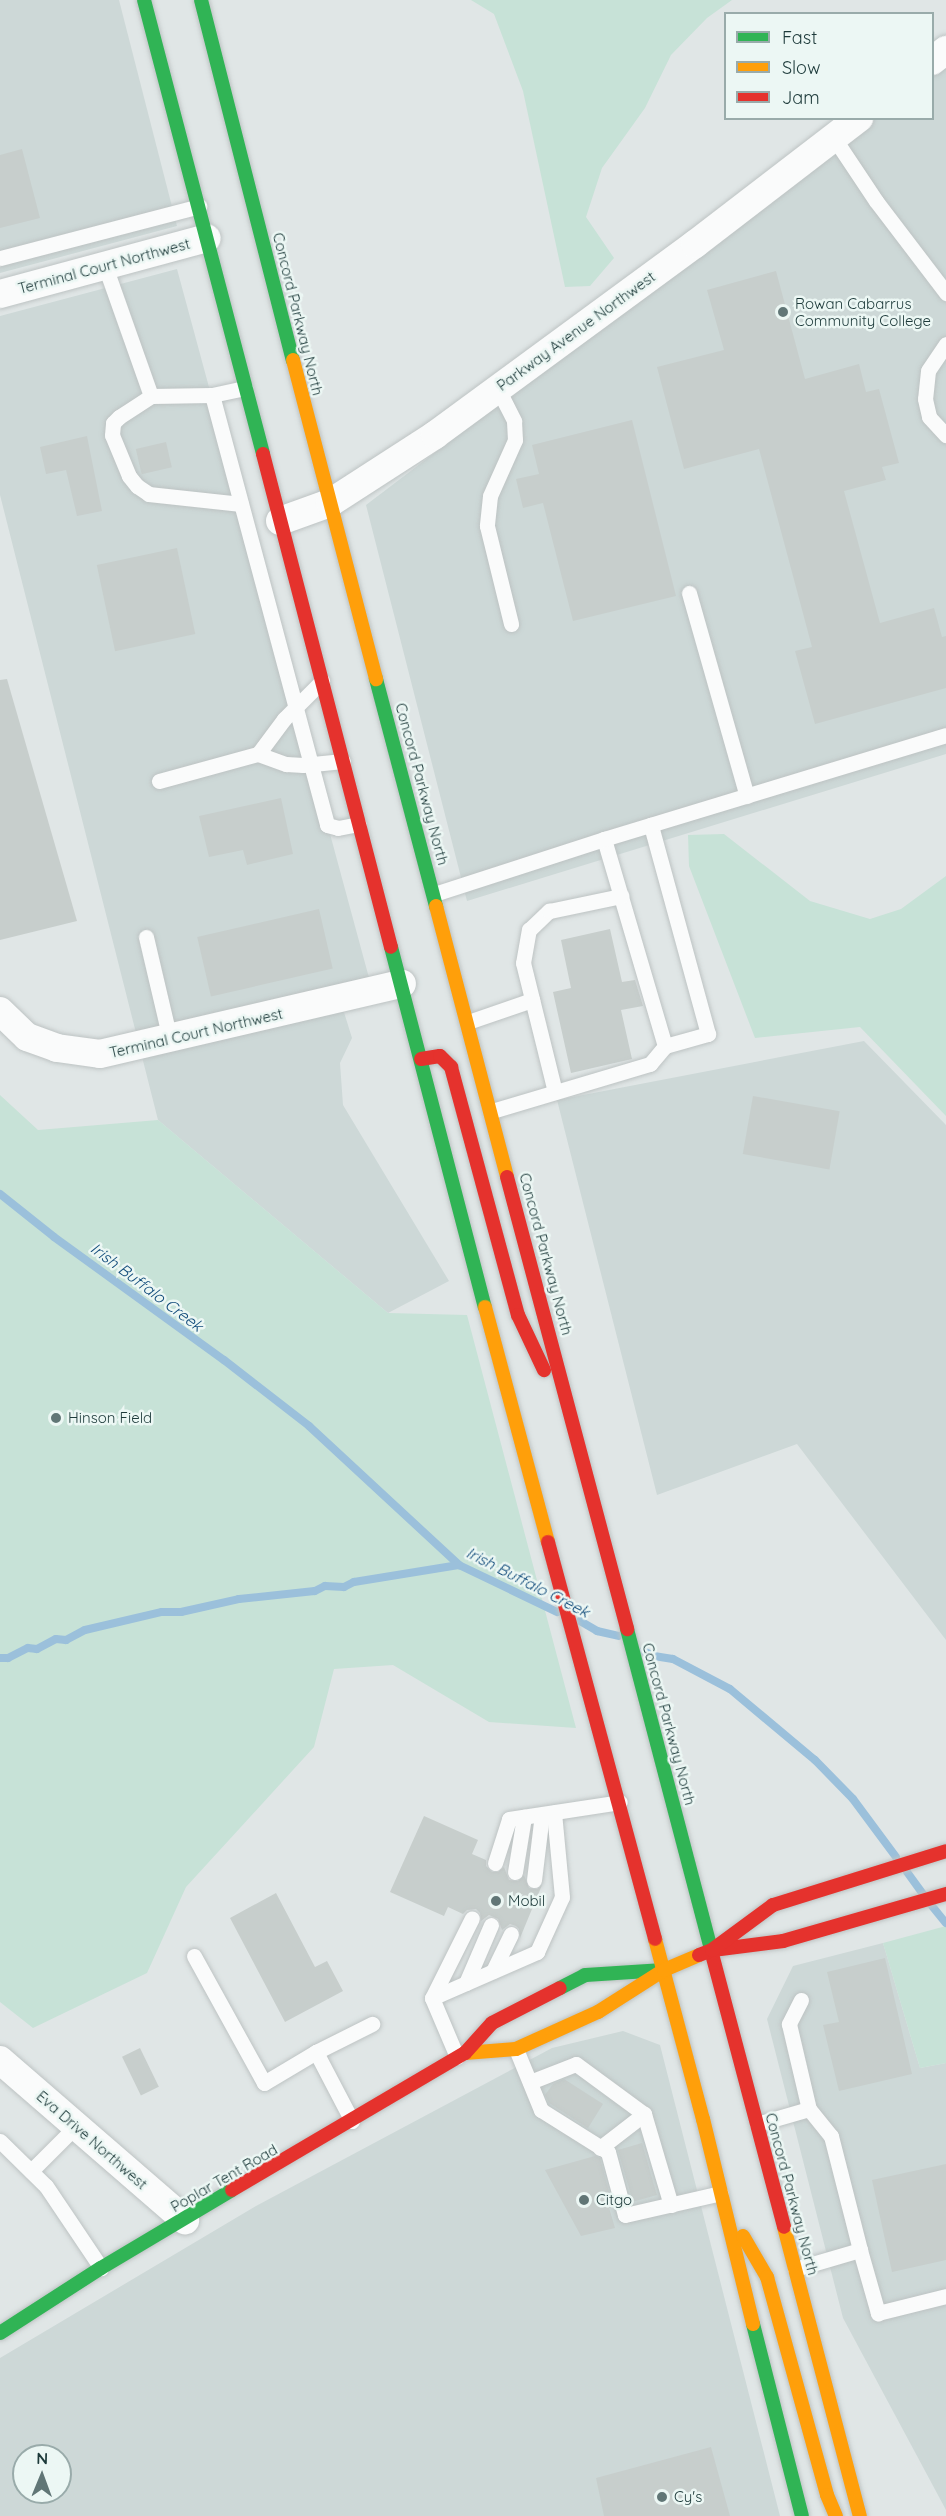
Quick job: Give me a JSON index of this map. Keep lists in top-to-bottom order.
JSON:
{
  "streets": {
    "main road": ["Concord Parkway North", "Poplar Tent Road"],
    "street": ["Terminal Court Northwest", "Parkway Avenue Northwest", "Eva Drive Northwest"]
  },
  "crossings": [
    ["Concord Parkway North", "Parkway Avenue Northwest"],
    ["Eva Drive Northwest", "Poplar Tent Road"]
  ],
  "water": ["Irish Buffalo Creek"],
  "places": [
    "Rowan Cabarrus Community College",
    "Hinson Field",
    "Mobil",
    "Citgo",
    "Cy's"
  ],
  "legend": ["Fast", "Slow", "Jam"],
  "north": "top"
}
